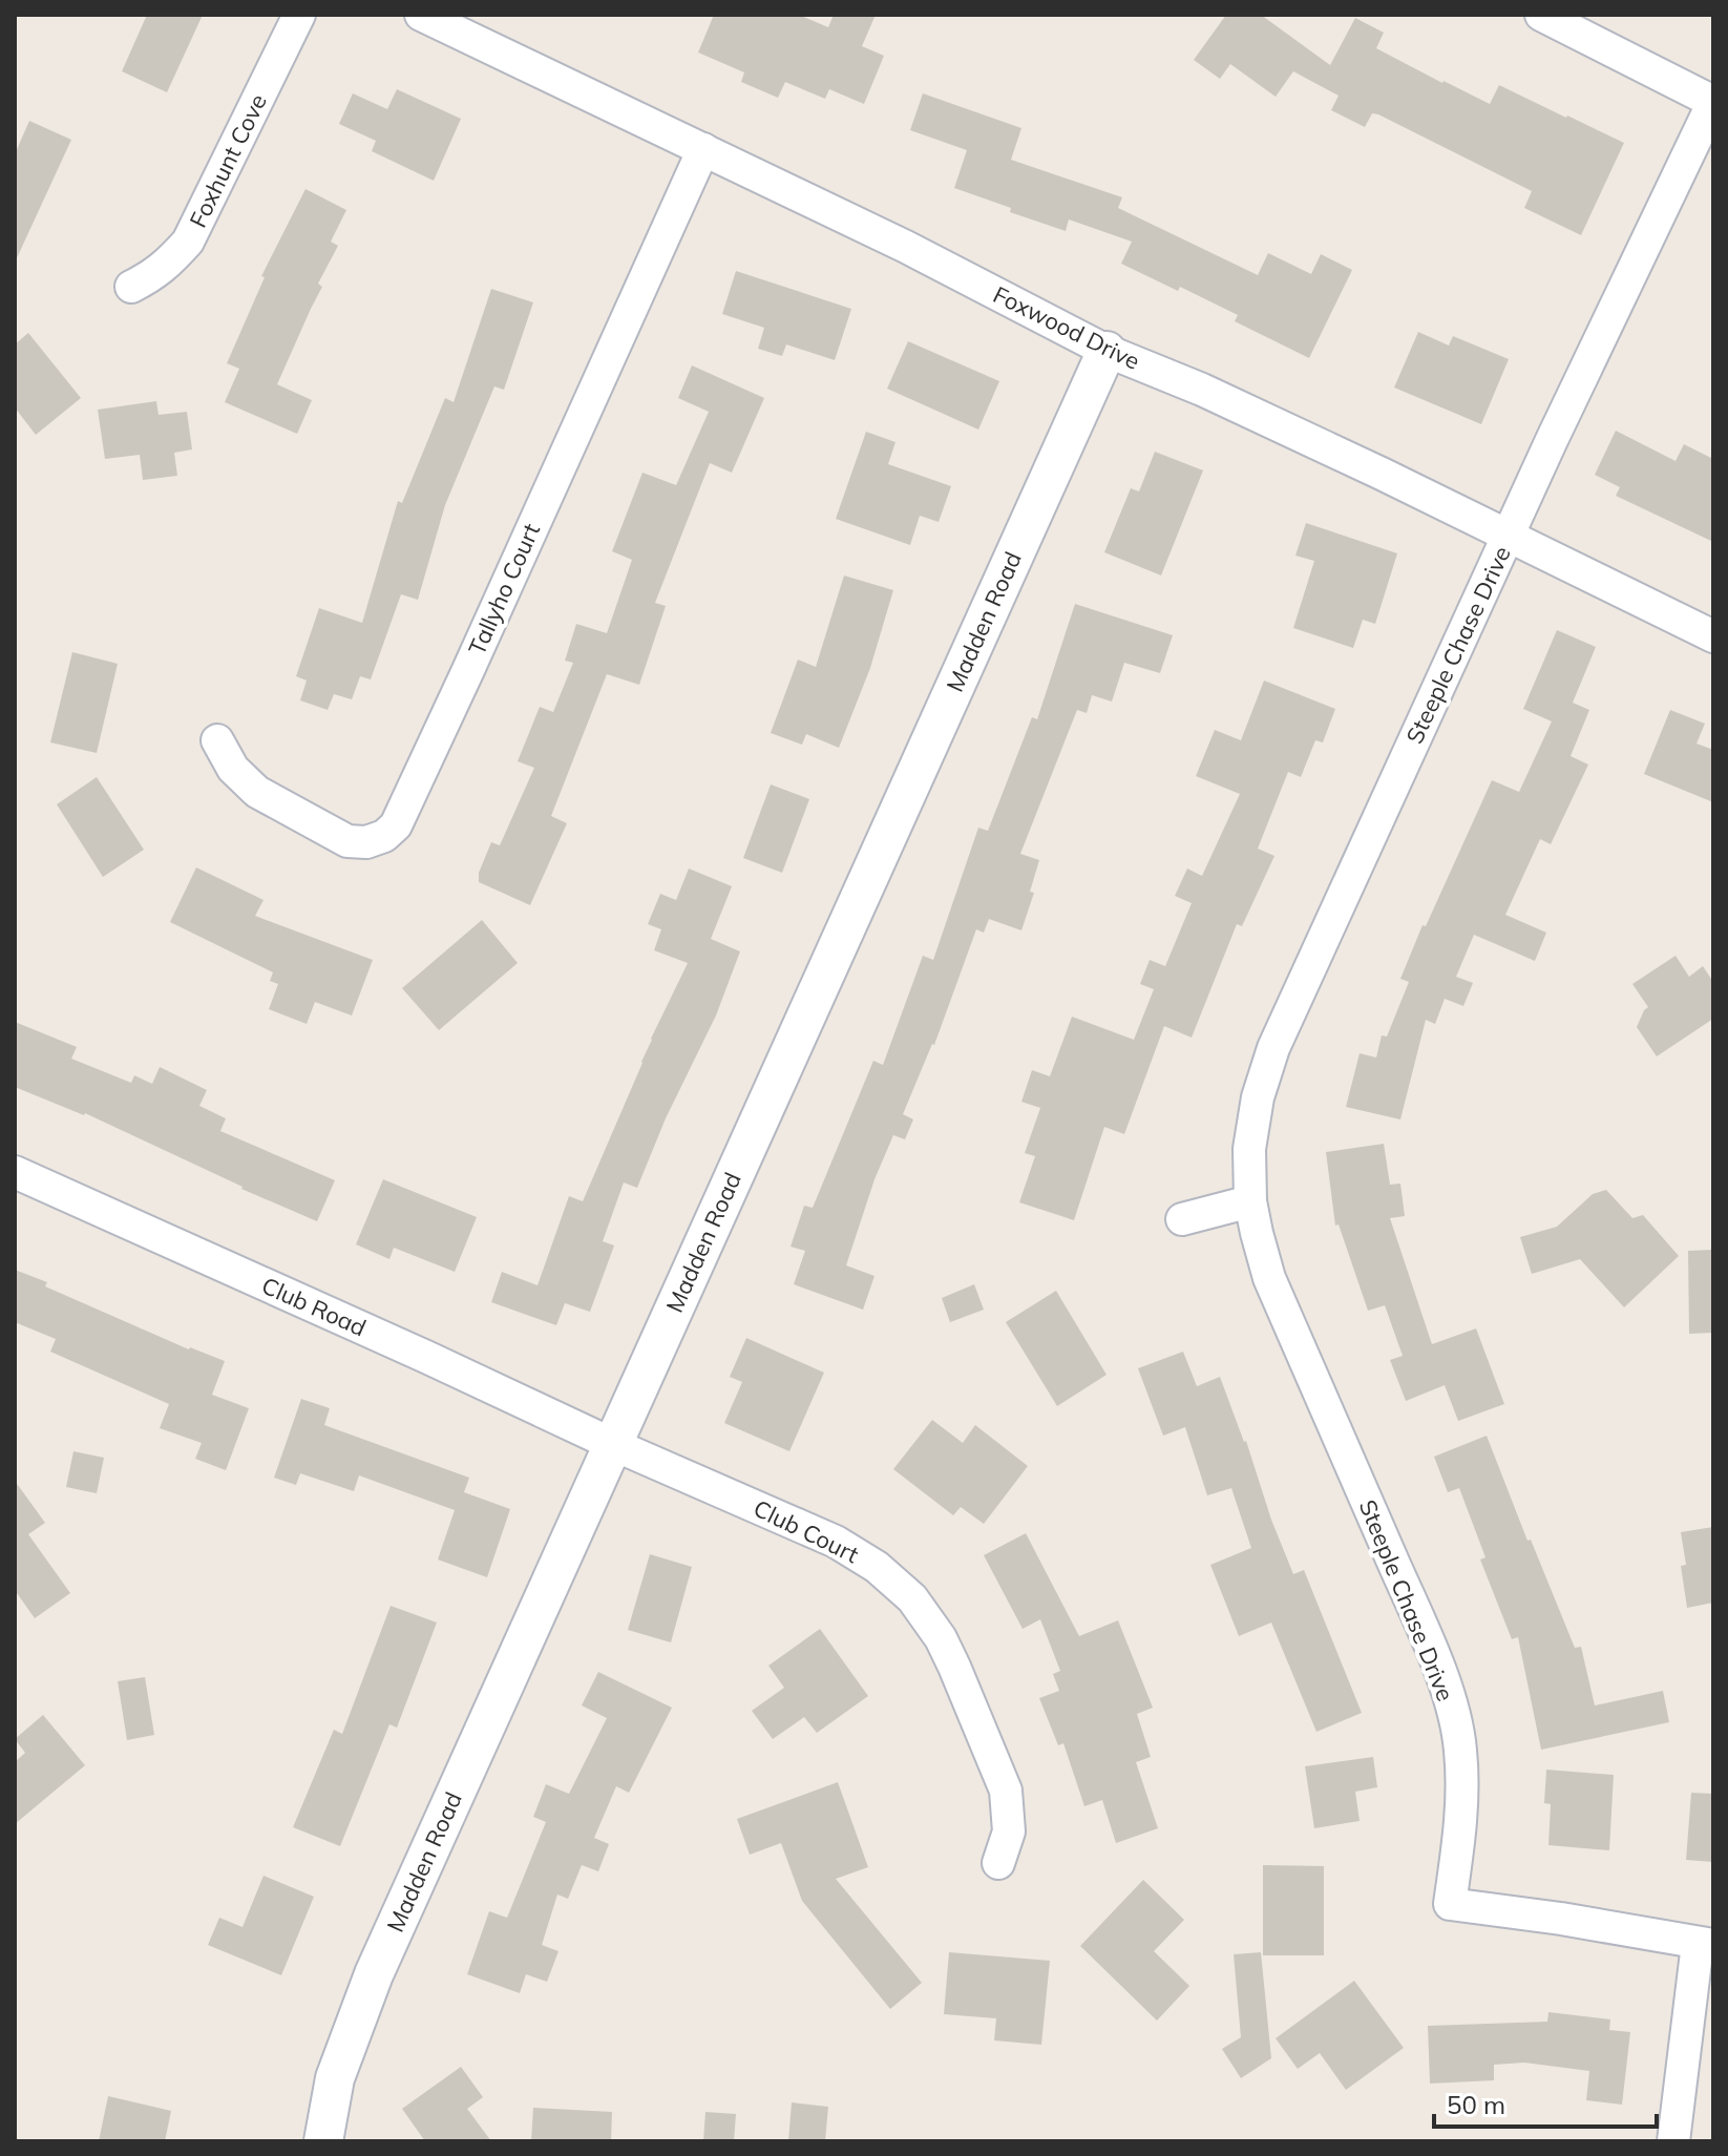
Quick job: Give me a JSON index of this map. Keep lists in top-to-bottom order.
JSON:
{
  "streets": {
    "street": [
      "Foxhunt Cove",
      "Foxwood Drive",
      "Tallyho Court",
      "Madden Road",
      "Steeple Chase Drive",
      "Club Road",
      "Club Court"
    ]
  },
  "crossings": [
    ["Foxwood Drive", "Tallyho Court"],
    ["Foxwood Drive", "Madden Road"],
    ["Foxwood Drive", "Steeple Chase Drive"],
    ["Madden Road", "Club Road"],
    ["Madden Road", "Club Court"],
    ["Club Road", "Club Court"]
  ],
  "scale_bar": "50 m"
}
